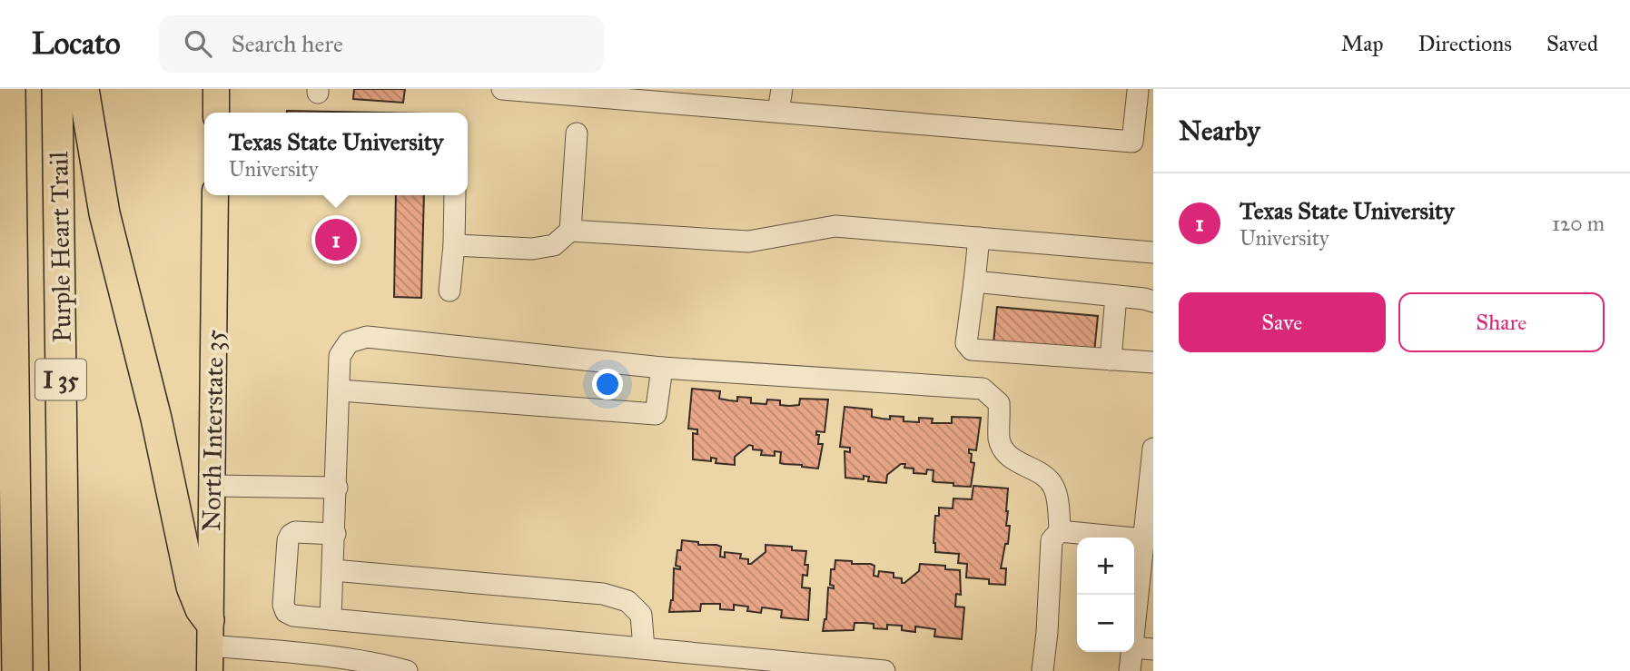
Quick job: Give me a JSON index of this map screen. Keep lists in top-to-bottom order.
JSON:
{
  "streets": {
    "highway": ["Purple Heart Trail", "I 35"],
    "main road": ["North Interstate 35"]
  },
  "page": {
    "header": "Locato",
    "search": "Search here",
    "nav": ["Map", "Directions", "Saved"],
    "heading": "Nearby",
    "popup": ["Texas State University", "University"],
    "list": [
      {
        "mark": "1",
        "name": "Texas State University",
        "note": "University",
        "value": "120 m"
      }
    ],
    "pins": "1",
    "buttons": ["Save", "Share"],
    "map_buttons": ["+", "−"]
  }
}
